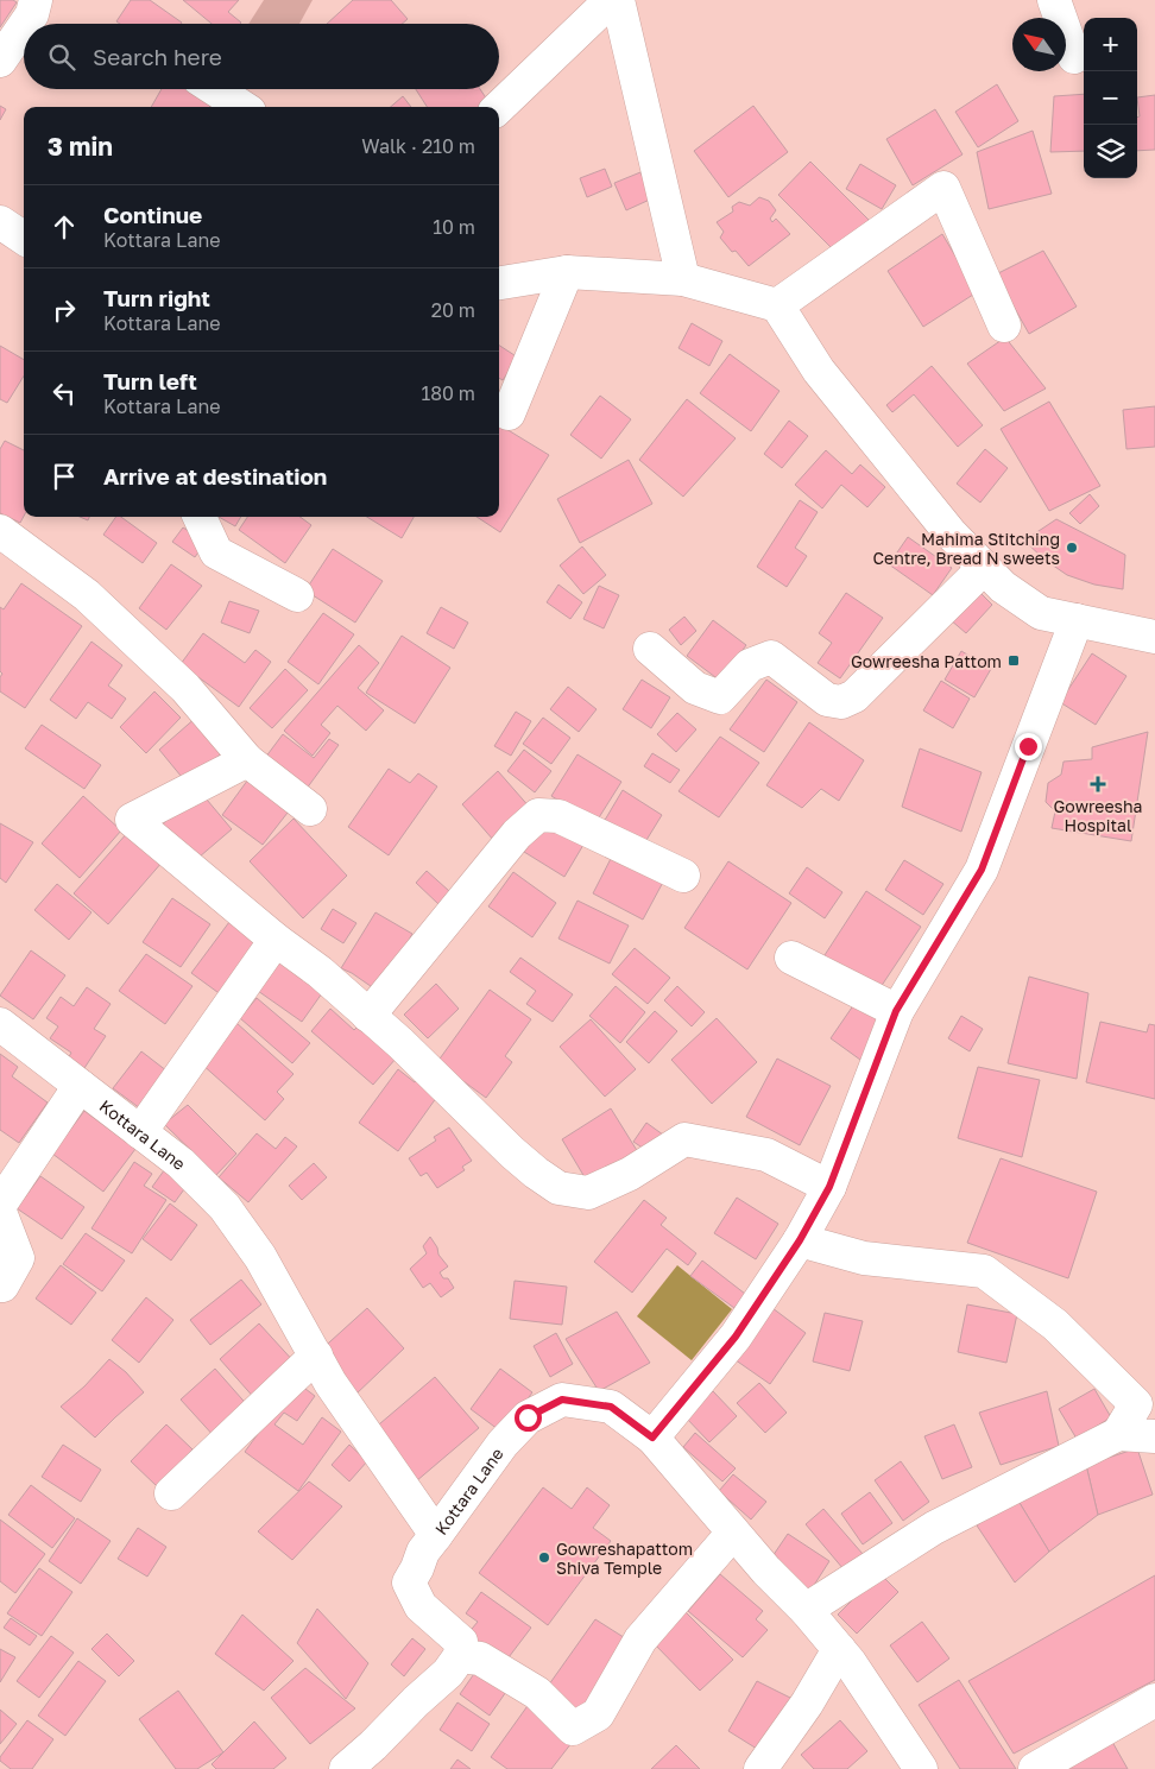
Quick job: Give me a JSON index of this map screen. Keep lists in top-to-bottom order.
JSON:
{
  "streets": {
    "street": ["Kottara Lane"]
  },
  "places": {
    "other": ["Mahima Stitching Centre, Bread N sweets", "Gowreshapattom Shiva Temple"],
    "transit": ["Gowreesha Pattom"],
    "health": ["Gowreesha Hospital"]
  },
  "north": "top left",
  "page": {
    "map_buttons": ["+", "−"],
    "search": "Search here",
    "heading": ["3 min", "Walk · 210 m"],
    "list": [
      ["Continue", "Kottara Lane", "10 m"],
      ["Turn right", "Kottara Lane", "20 m"],
      ["Turn left", "Kottara Lane", "180 m"],
      "Arrive at destination"
    ]
  }
}
